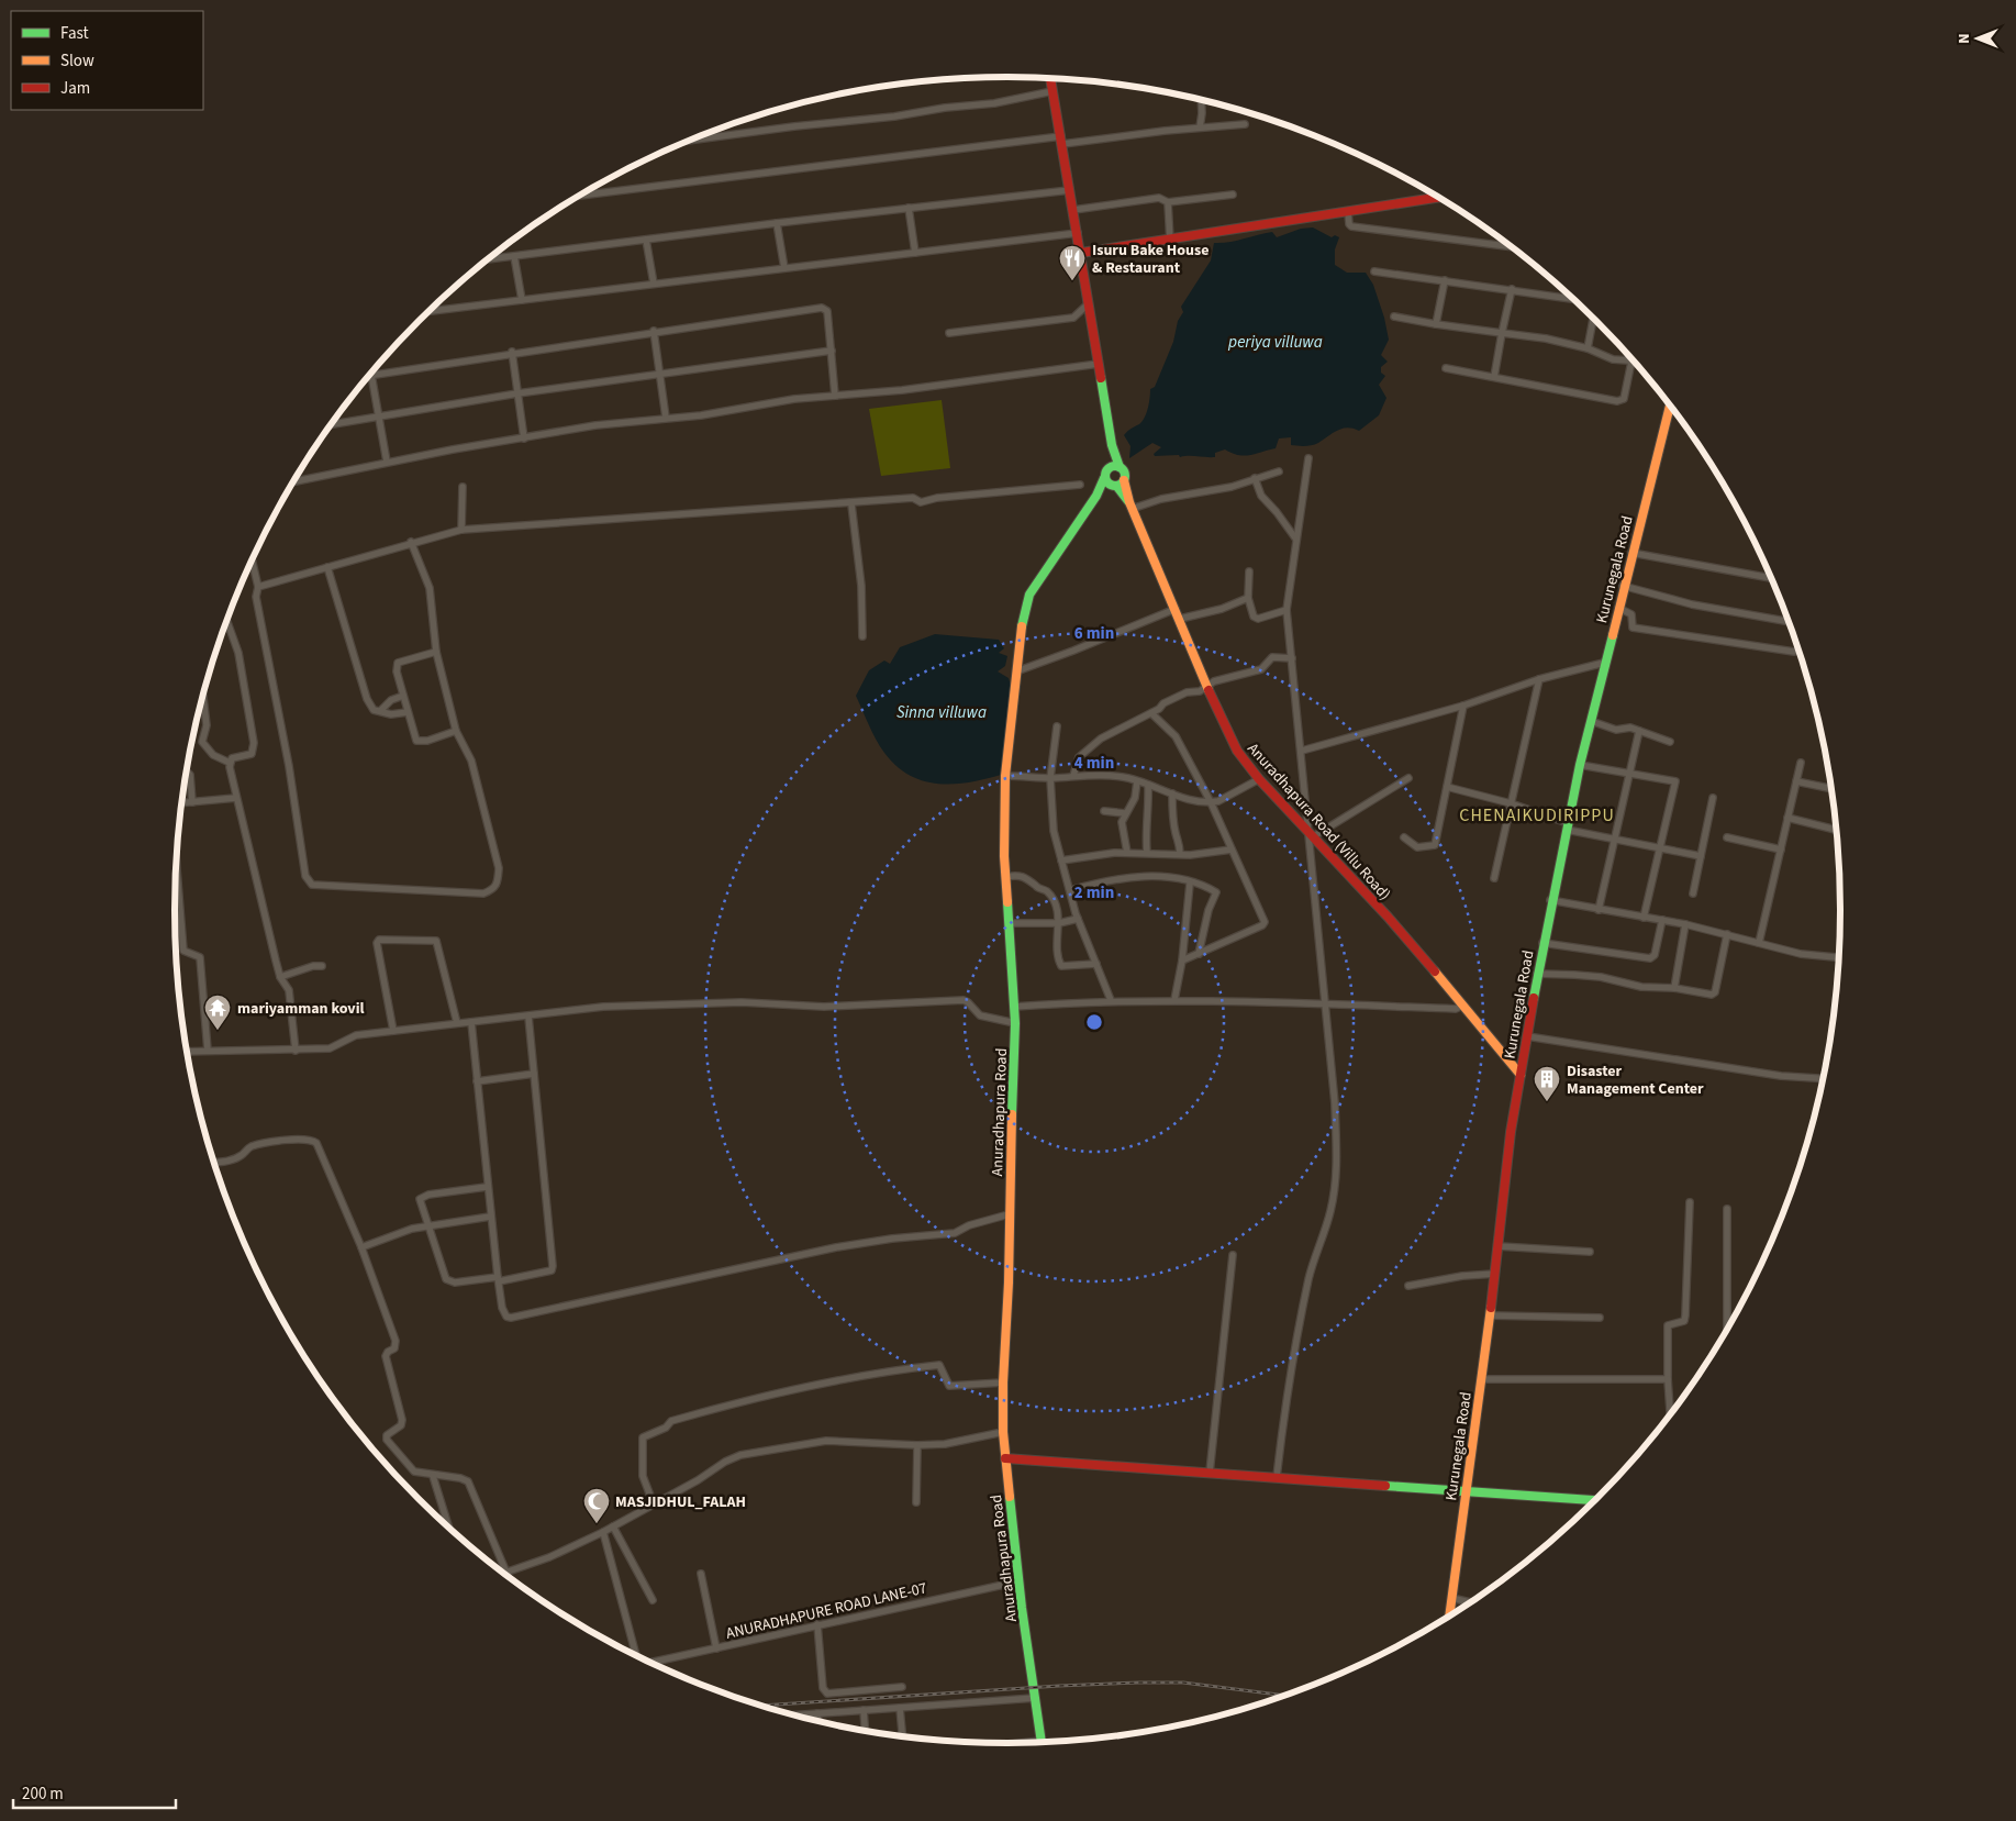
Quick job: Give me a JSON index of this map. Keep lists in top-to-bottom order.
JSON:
{
  "streets": {
    "main road": ["Kurunegala Road", "Anuradhapura Road (Villu Road)", "Anuradhapura Road"],
    "street": ["ANURADHAPURE ROAD LANE-07"]
  },
  "crossings": [
    ["Kurunegala Road", "Anuradhapura Road (Villu Road)"],
    ["Anuradhapura Road (Villu Road)", "Anuradhapura Road"],
    ["Anuradhapura Road", "ANURADHAPURE ROAD LANE-07"]
  ],
  "districts": ["CHENAIKUDIRIPPU"],
  "water": ["periya villuwa", "Sinna villuwa"],
  "places": {
    "restaurant": ["Isuru Bake House & Restaurant"],
    "temple": ["mariyamman kovil"],
    "building": ["Disaster Management Center"],
    "mosque": ["MASJIDHUL_FALAH"]
  },
  "legend": ["Fast", "Slow", "Jam"],
  "scale_bar": "200 m",
  "north": "left",
  "rings": ["6 min", "4 min", "2 min"]
}
